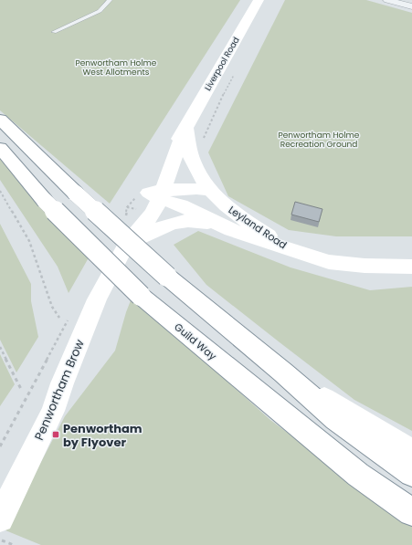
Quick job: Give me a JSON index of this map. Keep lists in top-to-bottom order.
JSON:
{
  "streets": {
    "main road": [
      "Liverpool Road",
      "Leyland Road",
      "Guild Way",
      "Penwortham Brow"
    ]
  },
  "crossings": [
    ["Liverpool Road", "Leyland Road"],
    ["Liverpool Road", "Penwortham Brow"]
  ],
  "parks": ["Penwortham Holme West Allotments", "Penwortham Holme Recreation Ground"],
  "places": {
    "transit": ["Penwortham by Flyover"]
  }
}
